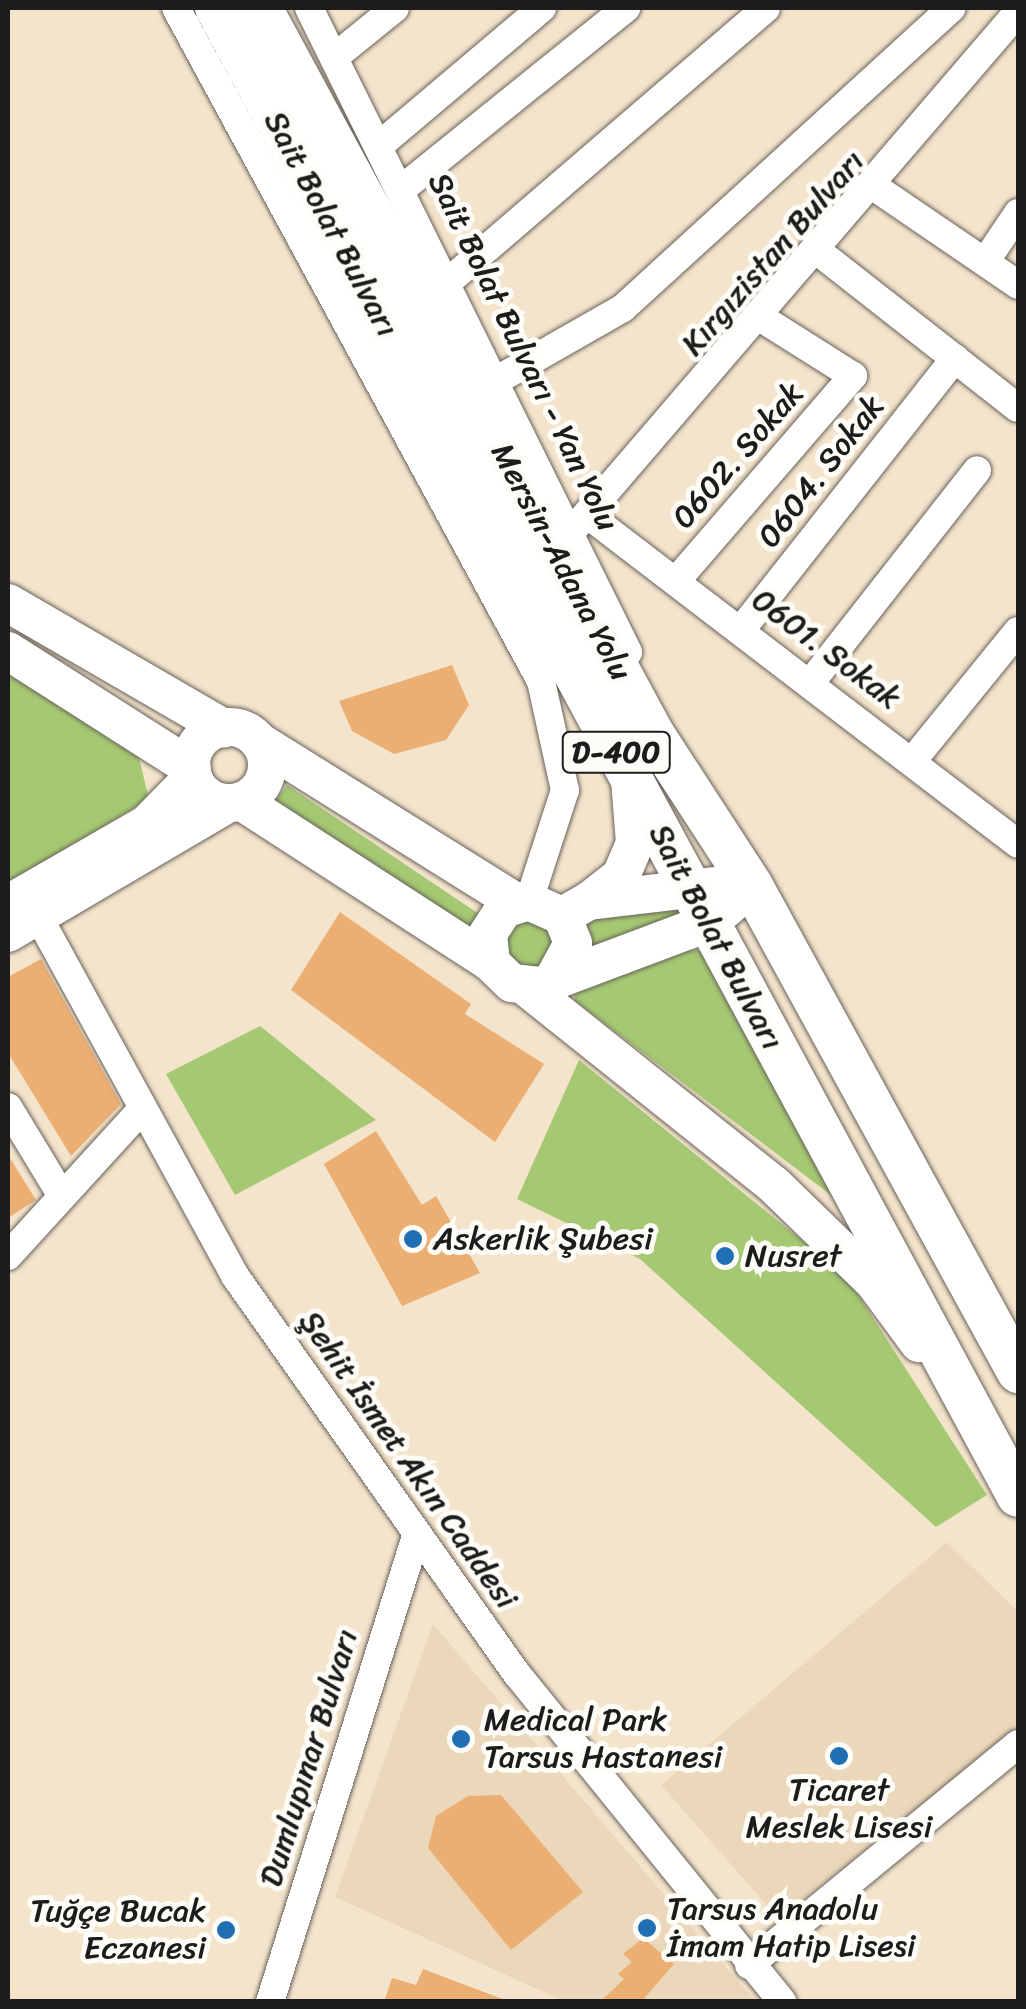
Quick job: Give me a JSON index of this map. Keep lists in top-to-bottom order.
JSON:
{
  "streets": {
    "highway": ["Sait Bolat Bulvarı", "Mersin-Adana Yolu", "D-400"],
    "street": [
      "Kırgızistan Bulvarı",
      "Sait Bolat Bulvarı - Yan Yolu",
      "0602. Sokak",
      "0604. Sokak",
      "0601. Sokak",
      "Şehit İsmet Akın Caddesi",
      "Dumlupınar Bulvarı"
    ]
  },
  "crossings": [
    ["Kırgızistan Bulvarı", "Sait Bolat Bulvarı - Yan Yolu"],
    ["Kırgızistan Bulvarı", "0602. Sokak"],
    ["Kırgızistan Bulvarı", "0601. Sokak"],
    ["Sait Bolat Bulvarı - Yan Yolu", "Mersin-Adana Yolu"],
    ["Sait Bolat Bulvarı - Yan Yolu", "0601. Sokak"],
    ["0602. Sokak", "0601. Sokak"],
    ["0604. Sokak", "0601. Sokak"],
    ["Şehit İsmet Akın Caddesi", "Dumlupınar Bulvarı"]
  ],
  "places": [
    "Askerlik Şubesi",
    "Nusret",
    "Medical Park Tarsus Hastanesi",
    "Ticaret Meslek Lisesi",
    "Tarsus Anadolu İmam Hatip Lisesi",
    "Tuğçe Bucak Eczanesi"
  ]
}
